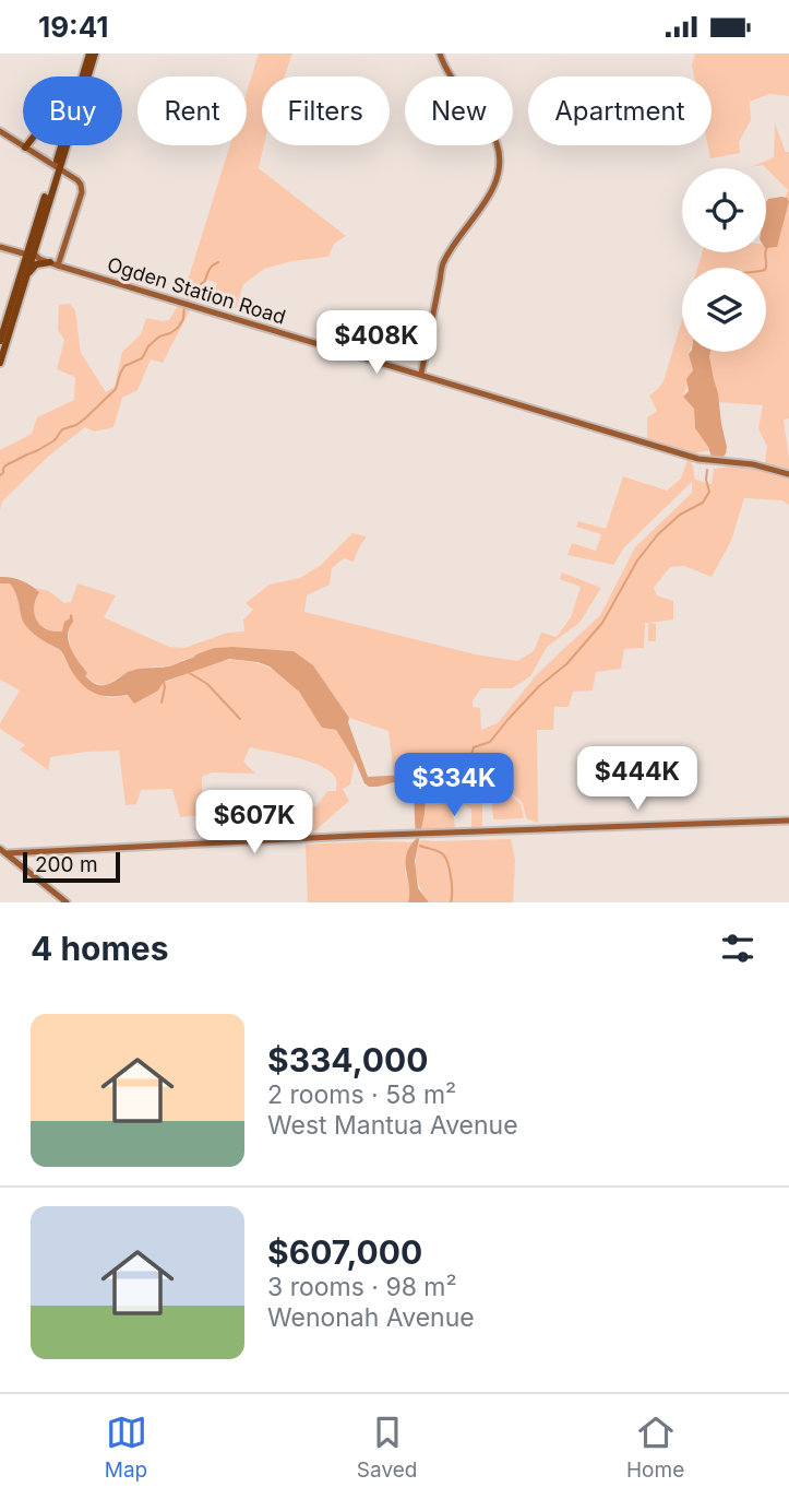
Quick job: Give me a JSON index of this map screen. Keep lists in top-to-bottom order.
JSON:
{
  "streets": {
    "street": ["Ogden Station Road"]
  },
  "scale_bar": "200 m",
  "page": {
    "status": "19:41",
    "chip": [
      "Buy",
      "Rent",
      "Filters",
      "New",
      "Apartment"
    ],
    "price": [
      "$408K",
      "$444K",
      "$334K",
      "$607K"
    ],
    "scale": "200 m",
    "heading": "4 homes",
    "list": [
      {
        "name": "$334,000",
        "note": "2 rooms · 58 m² · West Mantua Avenue"
      },
      {
        "name": "$607,000",
        "note": "3 rooms · 98 m² · Wenonah Avenue"
      }
    ],
    "tabs": ["Map", "Saved", "Home"]
  }
}
